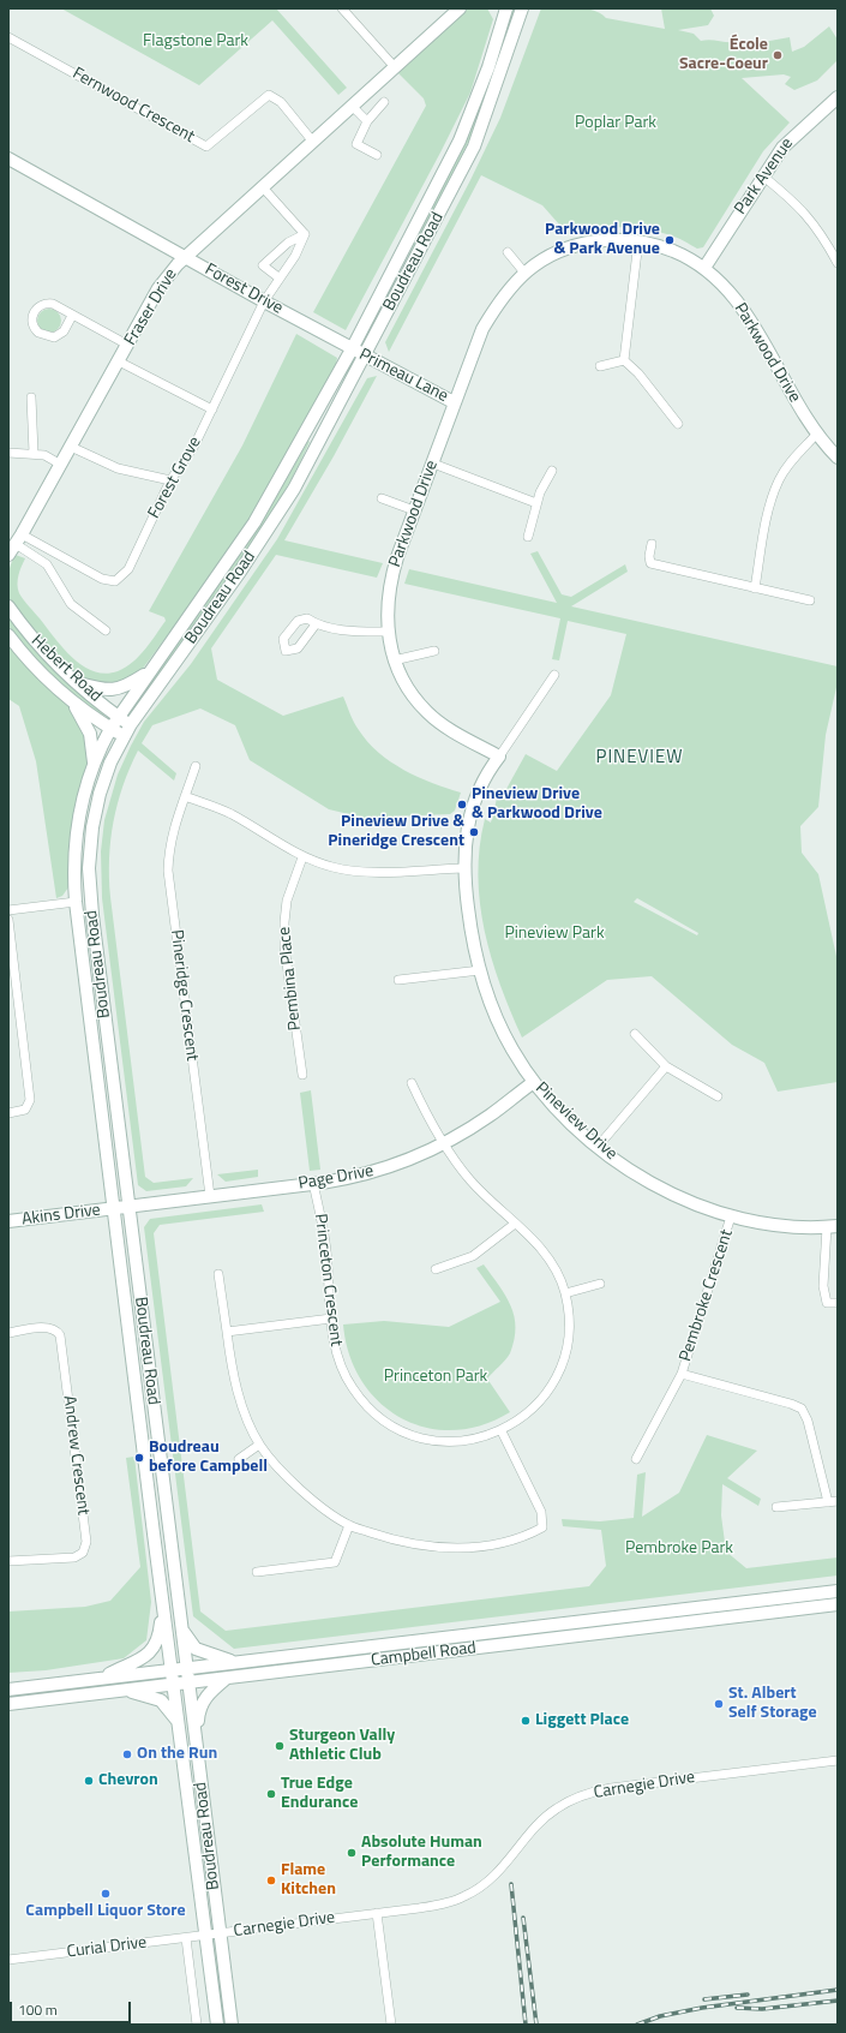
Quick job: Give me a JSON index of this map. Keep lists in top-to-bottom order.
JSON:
{
  "streets": {
    "main road": [
      "Park Avenue",
      "Boudreau Road",
      "Forest Drive",
      "Fraser Drive",
      "Parkwood Drive",
      "Primeau Lane",
      "Hebert Road",
      "Pineview Drive",
      "Page Drive",
      "Akins Drive",
      "Campbell Road"
    ],
    "street": [
      "Fernwood Crescent",
      "Forest Grove",
      "Pembina Place",
      "Pineridge Crescent",
      "Princeton Crescent",
      "Pembroke Crescent",
      "Andrew Crescent",
      "Carnegie Drive",
      "Curial Drive"
    ]
  },
  "crossings": [
    ["Fernwood Crescent", "Fraser Drive"],
    ["Park Avenue", "Parkwood Drive"],
    ["Boudreau Road", "Forest Drive"],
    ["Boudreau Road", "Primeau Lane"],
    ["Boudreau Road", "Hebert Road"],
    ["Boudreau Road", "Page Drive"],
    ["Boudreau Road", "Akins Drive"],
    ["Boudreau Road", "Campbell Road"],
    ["Boudreau Road", "Carnegie Drive"],
    ["Boudreau Road", "Curial Drive"],
    ["Forest Drive", "Fraser Drive"],
    ["Forest Drive", "Primeau Lane"],
    ["Forest Drive", "Forest Grove"],
    ["Fraser Drive", "Forest Grove"],
    ["Parkwood Drive", "Primeau Lane"],
    ["Parkwood Drive", "Pineview Drive"],
    ["Pineridge Crescent", "Page Drive"],
    ["Pineview Drive", "Page Drive"],
    ["Pineview Drive", "Pembroke Crescent"],
    ["Page Drive", "Akins Drive"],
    ["Page Drive", "Princeton Crescent"],
    ["Carnegie Drive", "Curial Drive"]
  ],
  "districts": ["PINEVIEW"],
  "parks": [
    "Flagstone Park",
    "Poplar Park",
    "Pineview Park",
    "Princeton Park",
    "Pembroke Park"
  ],
  "places": [
    "École Sacre-Coeur",
    "Parkwood Drive & Park Avenue",
    "Pineview Drive & Parkwood Drive",
    "Pineview Drive & Pineridge Crescent",
    "Boudreau before Campbell",
    "St. Albert Self Storage",
    "Liggett Place",
    "Sturgeon Vally Athletic Club",
    "On the Run",
    "Chevron",
    "True Edge Endurance",
    "Absolute Human Performance",
    "Flame Kitchen",
    "Campbell Liquor Store"
  ],
  "scale_bar": "100 m"
}
